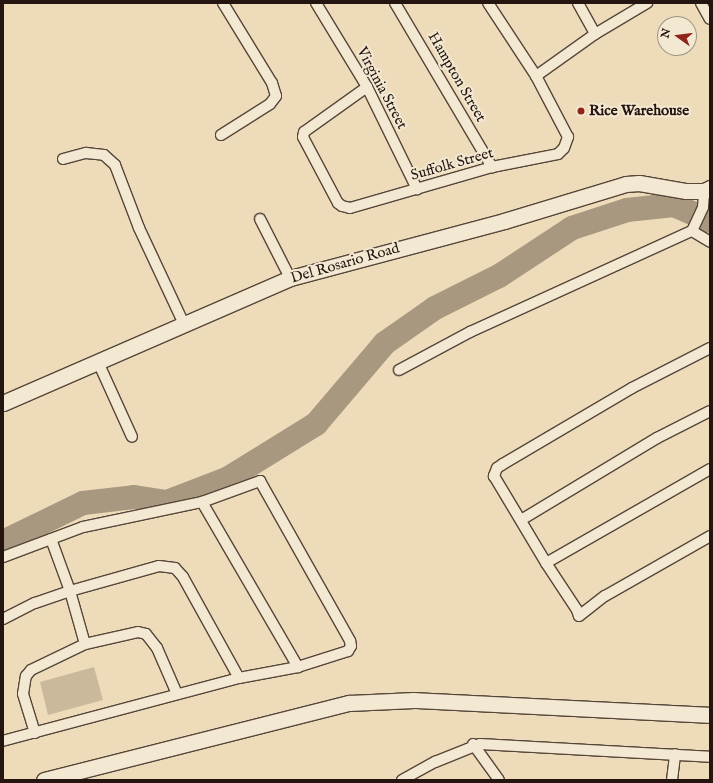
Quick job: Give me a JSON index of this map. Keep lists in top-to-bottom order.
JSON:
{
  "streets": {
    "main road": ["Del Rosario Road"],
    "street": ["Hampton Street", "Virginia Street", "Suffolk Street"]
  },
  "crossings": [
    ["Hampton Street", "Suffolk Street"],
    ["Virginia Street", "Suffolk Street"]
  ],
  "places": ["Rice Warehouse"],
  "north": "left"
}
